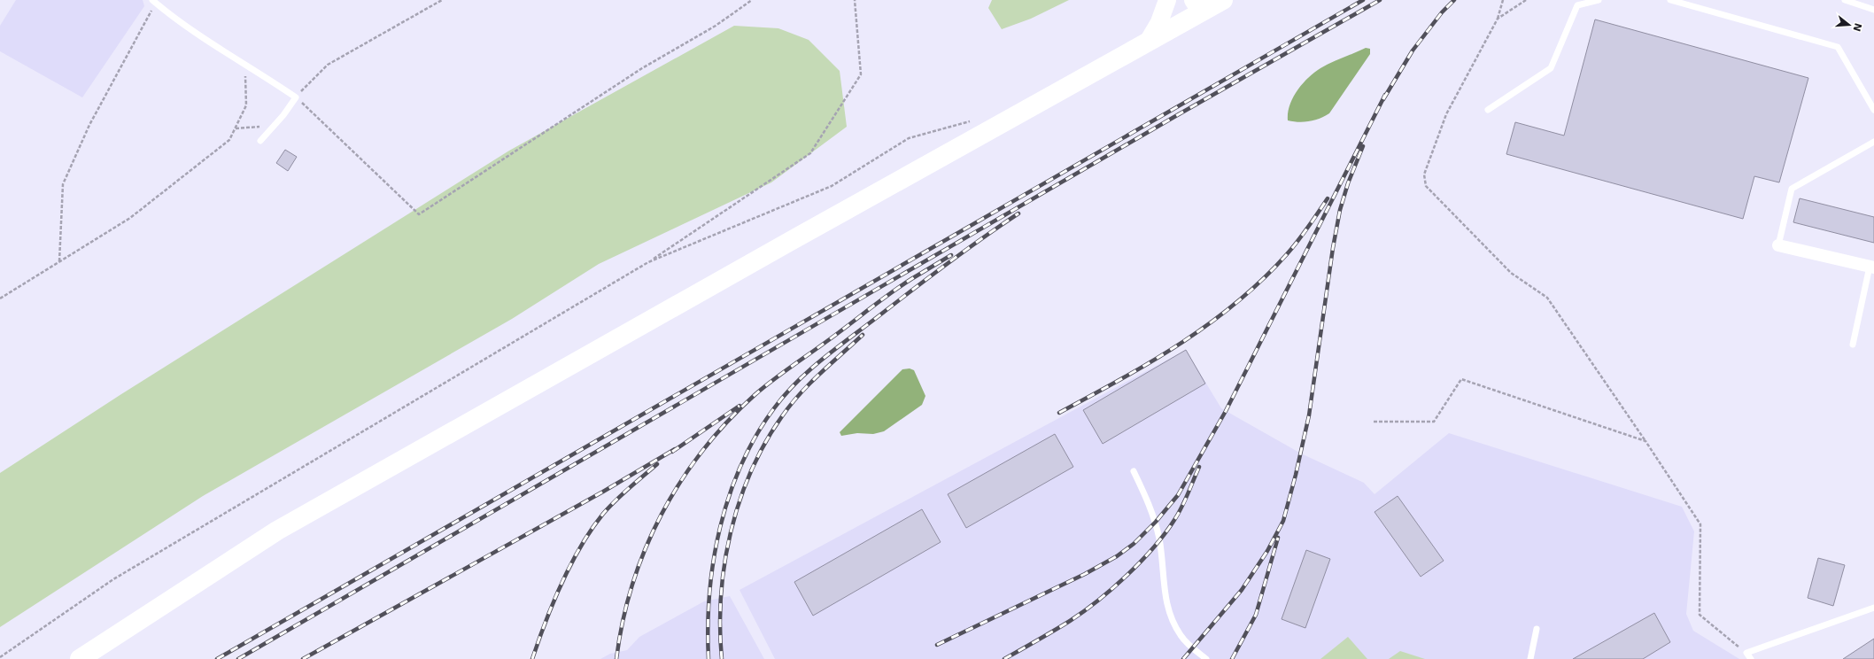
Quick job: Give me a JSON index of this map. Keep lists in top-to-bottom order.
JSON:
{
  "north": "right"
}
